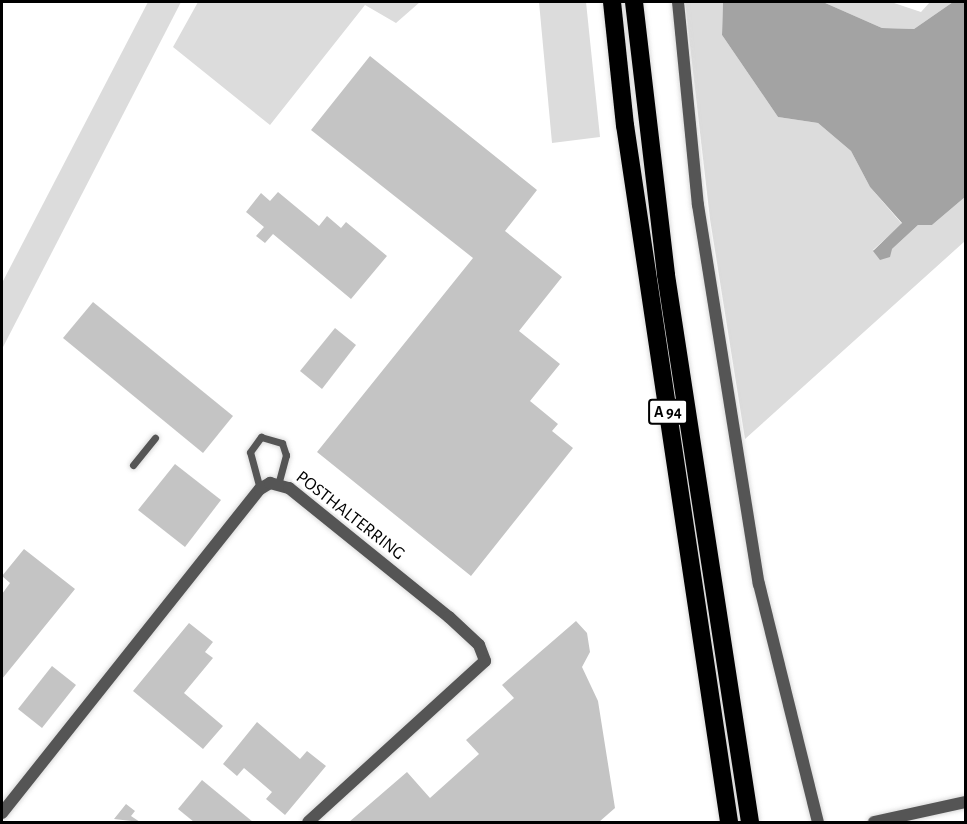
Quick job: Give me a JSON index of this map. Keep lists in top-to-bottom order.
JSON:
{
  "streets": {
    "highway": ["A 94"],
    "street": ["POSTHALTERRING"]
  }
}
